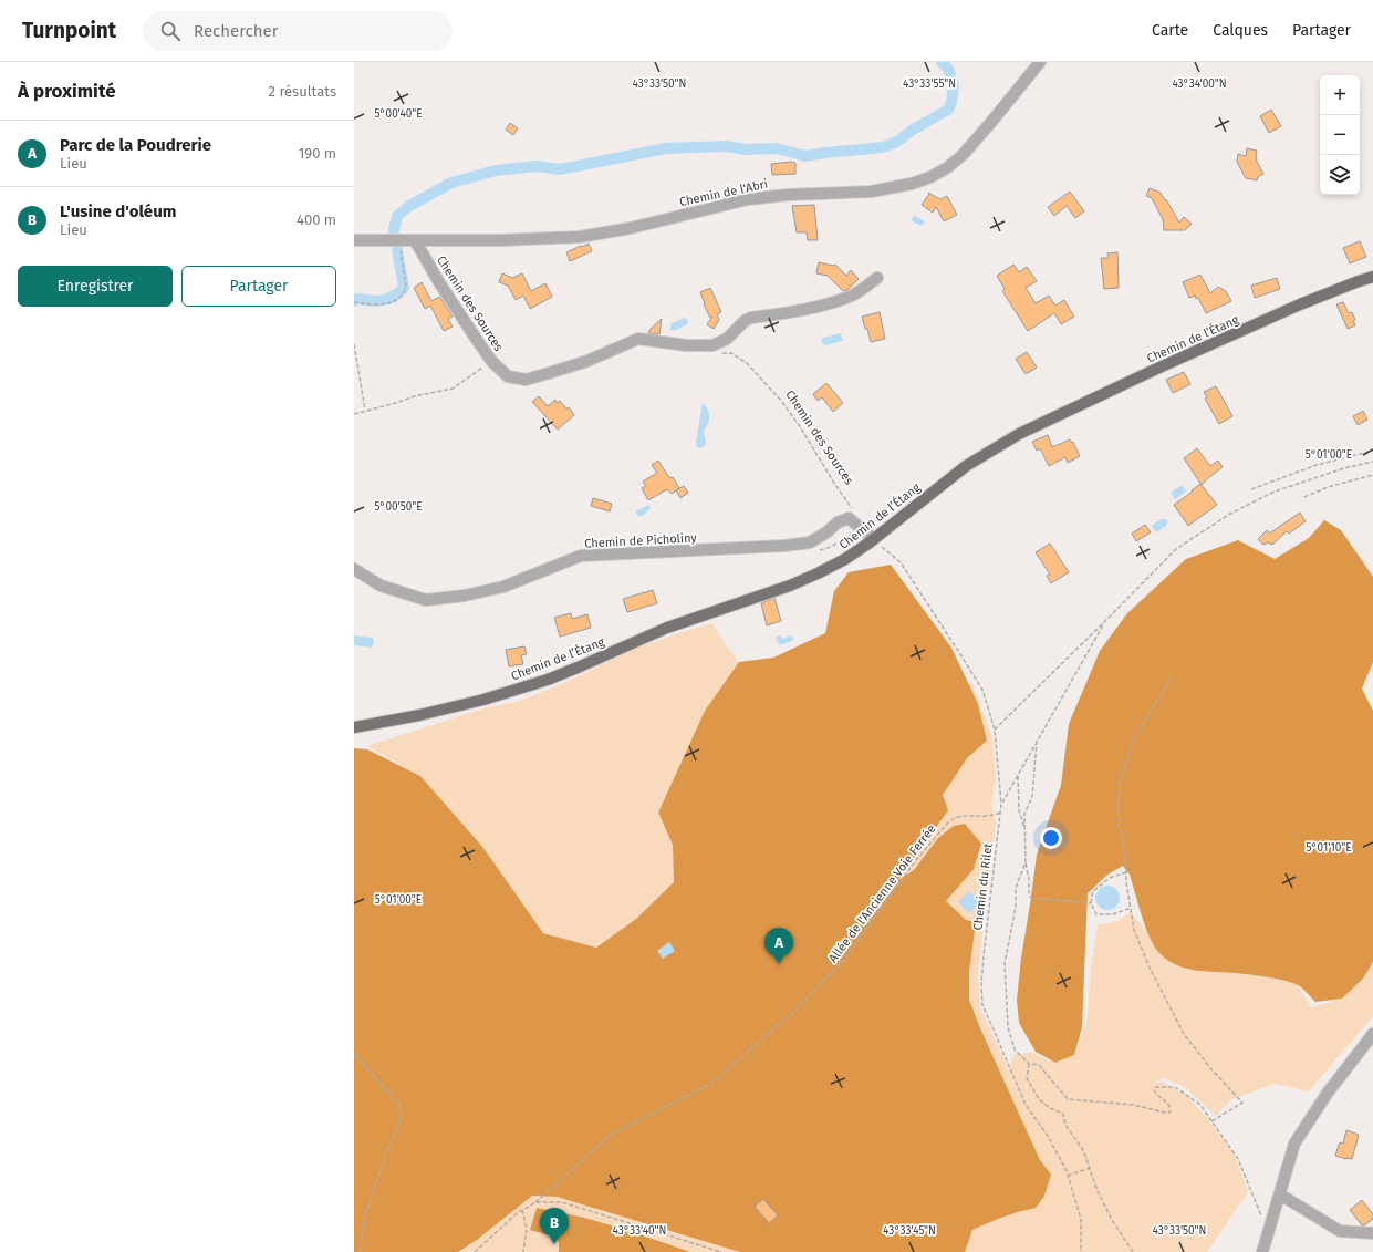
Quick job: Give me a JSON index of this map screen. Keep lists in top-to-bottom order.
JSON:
{
  "streets": {
    "main road": ["Chemin de l’Étang"],
    "street": ["Chemin de l'Abri", "Chemin des Sources", "Chemin de Picholiny"],
    "path": ["Chemin du Rilet", "Allée de l'Ancienne Voie Ferrée"]
  },
  "crossings": [
    ["Chemin de l'Abri", "Chemin des Sources"],
    ["Chemin de l’Étang", "Chemin de Picholiny"],
    ["Chemin de l’Étang", "Chemin du Rilet"],
    ["Chemin de Picholiny", "Chemin du Rilet"],
    ["Chemin du Rilet", "Allée de l'Ancienne Voie Ferrée"]
  ],
  "page": {
    "header": "Turnpoint",
    "search": "Rechercher",
    "nav": ["Carte", "Calques", "Partager"],
    "heading": ["À proximité", "2 résultats"],
    "map_buttons": ["+", "−"],
    "list": [
      {
        "mark": "A",
        "name": "Parc de la Poudrerie",
        "note": "Lieu",
        "value": "190 m"
      },
      {
        "mark": "B",
        "name": "L'usine d'oléum",
        "note": "Lieu",
        "value": "400 m"
      }
    ],
    "buttons": ["Enregistrer", "Partager"],
    "pins": ["A", "B"]
  },
  "coordinates": [
    "43°33'55\"N",
    "43°34'00\"N",
    "43°33'50\"N",
    "5°00'40\"E",
    "5°01'00\"E",
    "5°00'50\"E",
    "5°01'10\"E",
    "43°33'40\"N",
    "43°33'45\"N"
  ]
}
